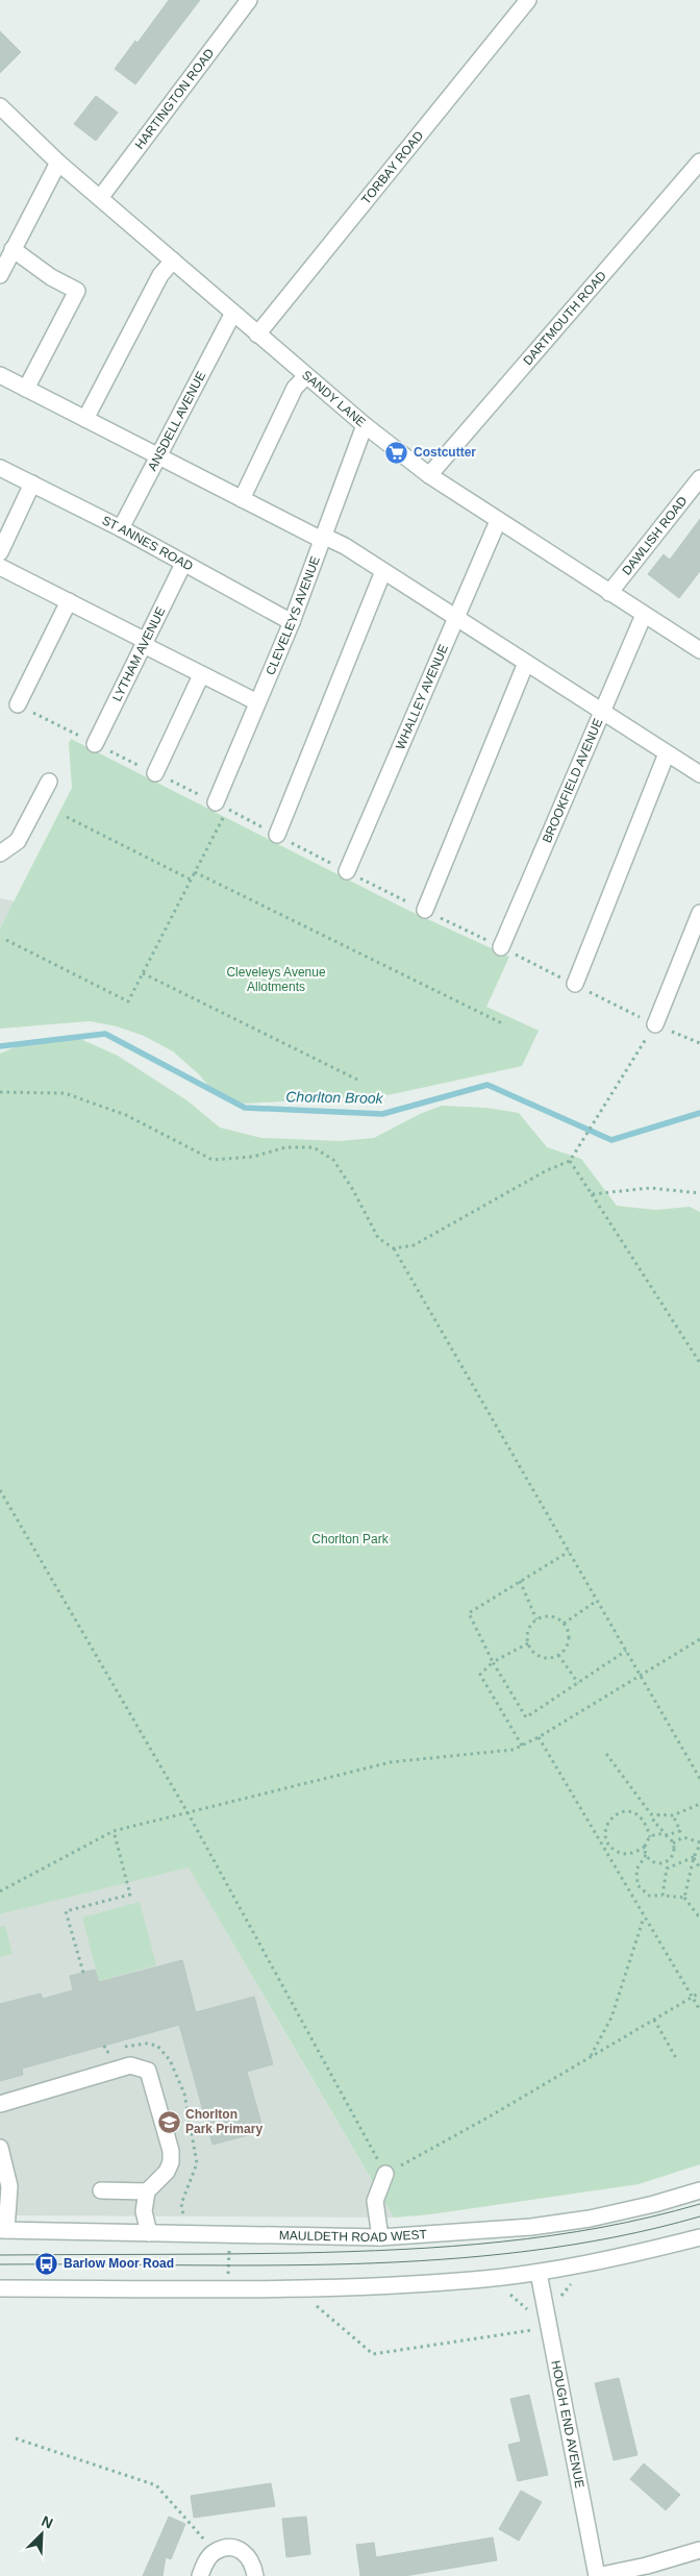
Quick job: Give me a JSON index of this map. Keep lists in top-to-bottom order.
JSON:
{
  "streets": {
    "street": [
      "HARTINGTON ROAD",
      "TORBAY ROAD",
      "DARTMOUTH ROAD",
      "SANDY LANE",
      "ANSDELL AVENUE",
      "DAWLISH ROAD",
      "ST ANNES ROAD",
      "CLEVELEYS AVENUE",
      "LYTHAM AVENUE",
      "WHALLEY AVENUE",
      "BROOKFIELD AVENUE",
      "MAULDETH ROAD WEST",
      "HOUGH END AVENUE"
    ]
  },
  "crossings": [
    ["HARTINGTON ROAD", "SANDY LANE"],
    ["TORBAY ROAD", "SANDY LANE"],
    ["DARTMOUTH ROAD", "SANDY LANE"],
    ["SANDY LANE", "ANSDELL AVENUE"],
    ["SANDY LANE", "DAWLISH ROAD"],
    ["SANDY LANE", "CLEVELEYS AVENUE"],
    ["SANDY LANE", "WHALLEY AVENUE"],
    ["SANDY LANE", "BROOKFIELD AVENUE"],
    ["ANSDELL AVENUE", "ST ANNES ROAD"],
    ["ST ANNES ROAD", "CLEVELEYS AVENUE"],
    ["ST ANNES ROAD", "LYTHAM AVENUE"]
  ],
  "water": ["Chorlton Brook"],
  "parks": ["Cleveleys Avenue Allotments", "Chorlton Park"],
  "places": {
    "supermarket": ["Costcutter"],
    "school or university": ["Chorlton Park Primary"],
    "bus stop": ["Barlow Moor Road"]
  },
  "north": "top right"
}
